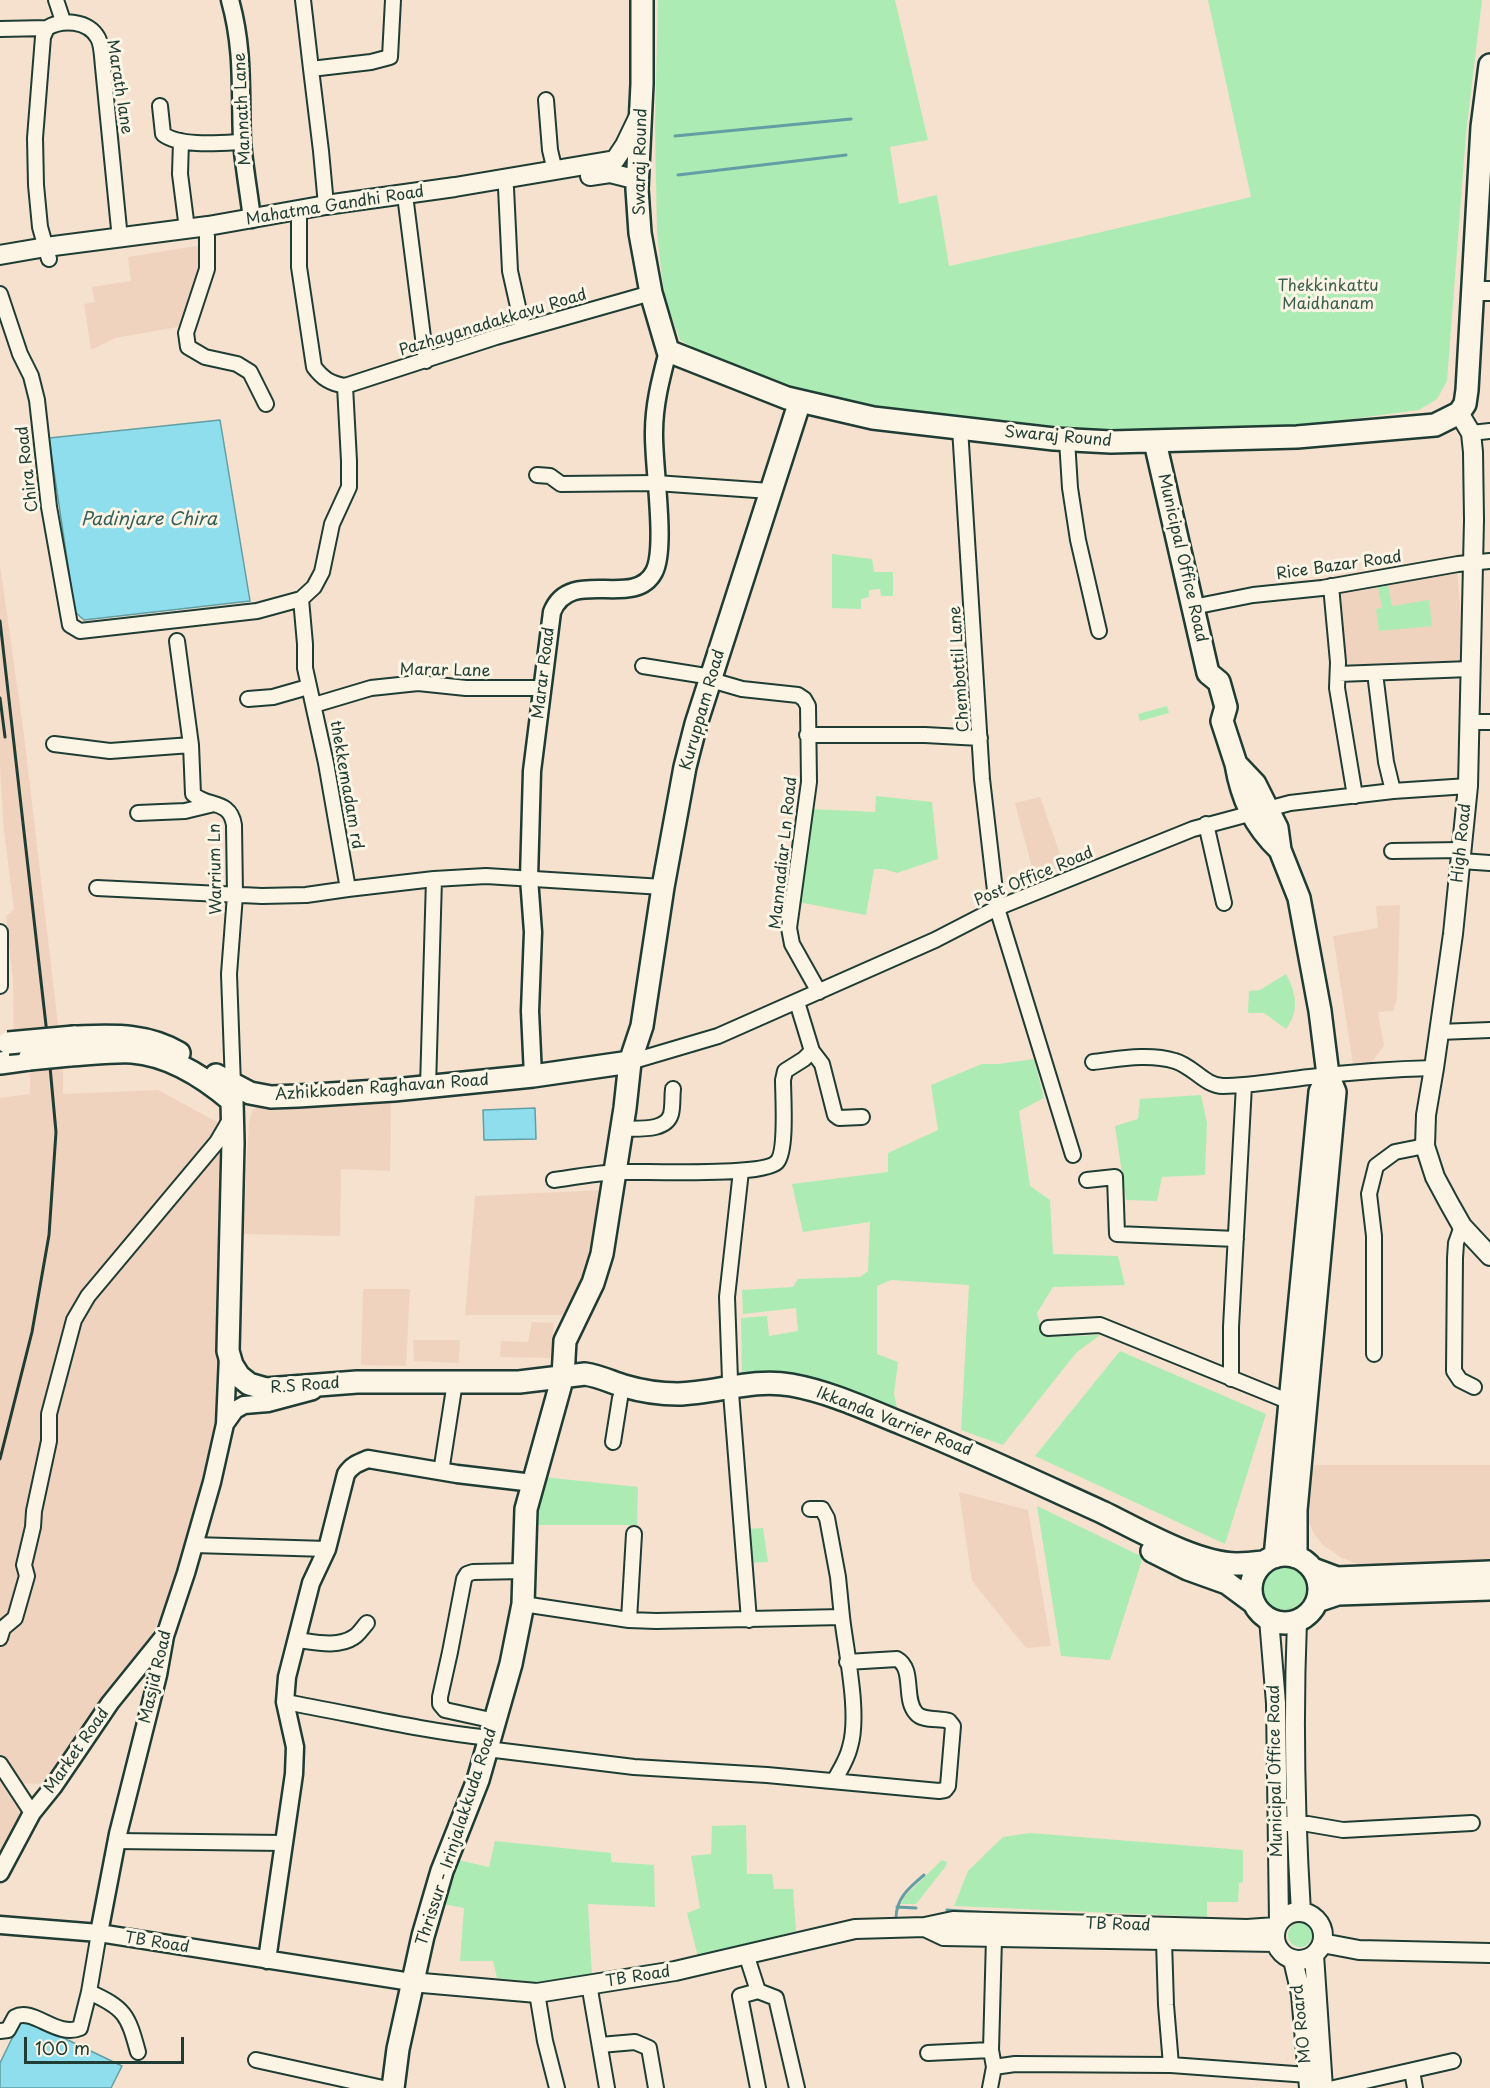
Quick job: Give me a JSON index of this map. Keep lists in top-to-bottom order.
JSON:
{
  "streets": {
    "main road": [
      "Swaraj Round",
      "Mahatma Gandhi Road",
      "Municipal Office Road",
      "Kuruppam Road",
      "High Road",
      "Azhikkoden Raghavan Road",
      "R.S Road",
      "Ikkanda Varrier Road",
      "Thrissur - Irinjalakkuda Road",
      "TB Road",
      "MO Roard"
    ],
    "street": [
      "Marath lane",
      "Mannath Lane",
      "Pazhayanadakkavu Road",
      "Chira Road",
      "Rice Bazar Road",
      "Chembottil Lane",
      "Marar Lane",
      "Marar Road",
      "thekkemadam rd",
      "Mannadiar Ln Road",
      "Warrium Ln",
      "Post Office Road",
      "Masjid Road",
      "Market Road"
    ]
  },
  "crossings": [
    ["Marath lane", "Mahatma Gandhi Road"],
    ["Mannath Lane", "Mahatma Gandhi Road"],
    ["Swaraj Round", "Mahatma Gandhi Road"],
    ["Swaraj Round", "Pazhayanadakkavu Road"],
    ["Swaraj Round", "Municipal Office Road"],
    ["Swaraj Round", "Chembottil Lane"],
    ["Swaraj Round", "Marar Road"],
    ["Swaraj Round", "Kuruppam Road"],
    ["Swaraj Round", "High Road"],
    ["Chira Road", "thekkemadam rd"],
    ["Municipal Office Road", "Rice Bazar Road"],
    ["Municipal Office Road", "Post Office Road"],
    ["Municipal Office Road", "Ikkanda Varrier Road"],
    ["Municipal Office Road", "TB Road"],
    ["Municipal Office Road", "MO Roard"],
    ["Rice Bazar Road", "High Road"],
    ["Chembottil Lane", "Post Office Road"],
    ["Marar Lane", "Marar Road"],
    ["Marar Lane", "thekkemadam rd"],
    ["Marar Road", "Azhikkoden Raghavan Road"],
    ["Kuruppam Road", "Mannadiar Ln Road"],
    ["Kuruppam Road", "Post Office Road"],
    ["Kuruppam Road", "Azhikkoden Raghavan Road"],
    ["Kuruppam Road", "Thrissur - Irinjalakkuda Road"],
    ["High Road", "Post Office Road"],
    ["Mannadiar Ln Road", "Post Office Road"],
    ["Warrium Ln", "Azhikkoden Raghavan Road"],
    ["Warrium Ln", "R.S Road"],
    ["Post Office Road", "Azhikkoden Raghavan Road"],
    ["Azhikkoden Raghavan Road", "R.S Road"],
    ["R.S Road", "Ikkanda Varrier Road"],
    ["R.S Road", "Masjid Road"],
    ["R.S Road", "Thrissur - Irinjalakkuda Road"],
    ["Ikkanda Varrier Road", "Thrissur - Irinjalakkuda Road"],
    ["Masjid Road", "Market Road"],
    ["Masjid Road", "TB Road"],
    ["Thrissur - Irinjalakkuda Road", "TB Road"],
    ["TB Road", "MO Roard"]
  ],
  "water": ["Padinjare Chira"],
  "parks": ["Thekkinkattu Maidhanam"],
  "scale_bar": "100 m"
}
